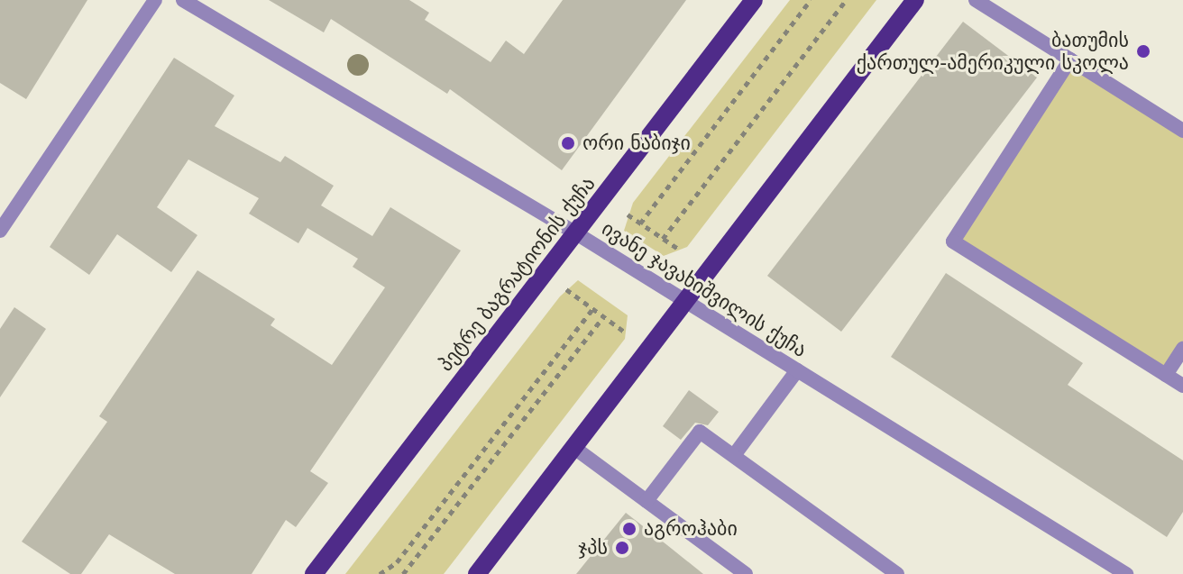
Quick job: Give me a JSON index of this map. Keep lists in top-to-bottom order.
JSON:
{
  "streets": {
    "main road": ["პეტრე ბაგრატიონის ქუჩა"],
    "street": ["ივანე ჯავახიშვილის ქუჩა"]
  },
  "crossings": [
    ["პეტრე ბაგრატიონის ქუჩა", "ივანე ჯავახიშვილის ქუჩა"]
  ],
  "places": [
    "ბათუმის ქართულ-ამერიკული სკოლა",
    "ორი ნაბიჯი",
    "აგროჰაბი",
    "ჯპს"
  ]
}
